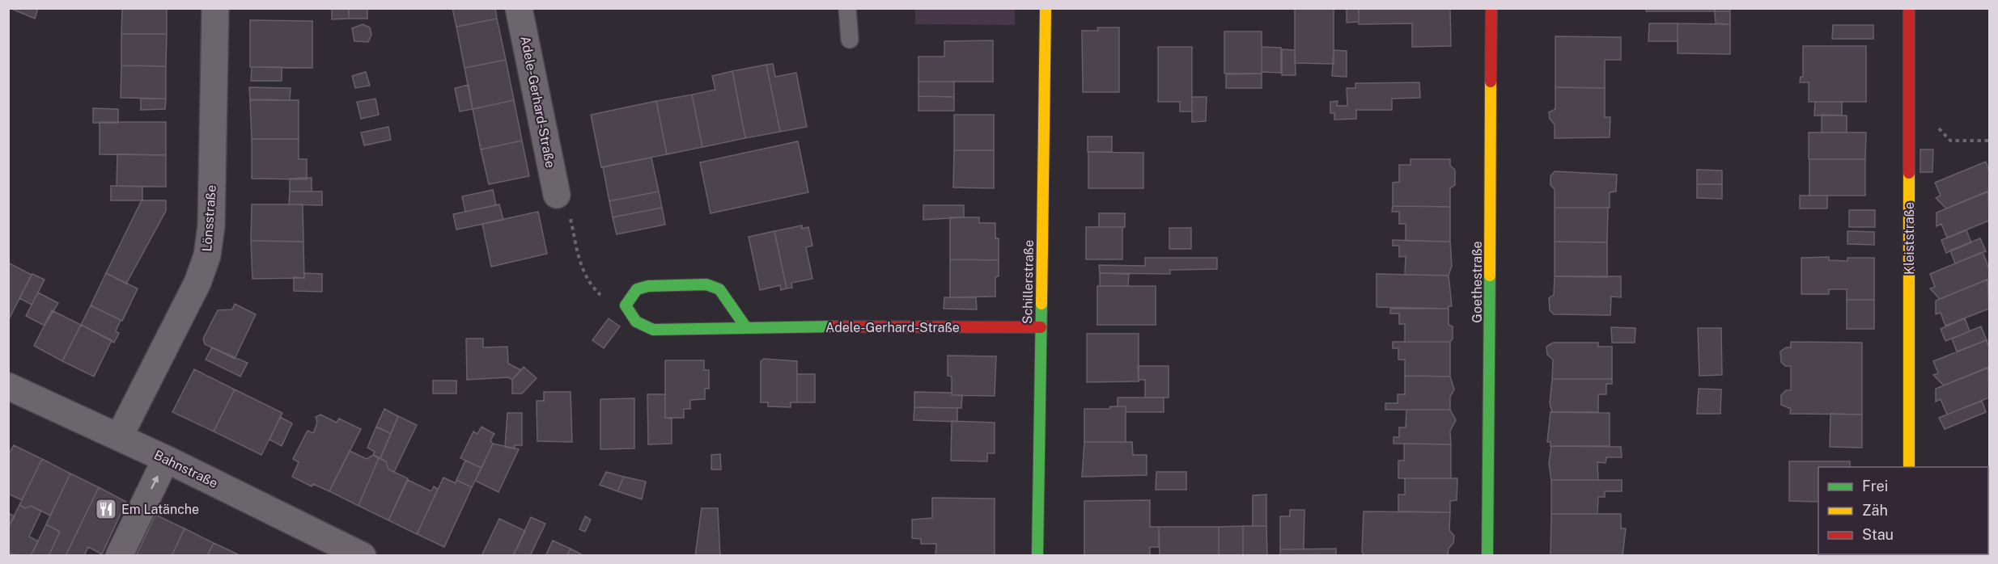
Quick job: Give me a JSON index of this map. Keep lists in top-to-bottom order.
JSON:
{
  "streets": {
    "street": [
      "Adele-Gerhard-Straße",
      "Lönsstraße",
      "Kleiststraße",
      "Schillerstraße",
      "Goethestraße",
      "Bahnstraße"
    ]
  },
  "crossings": [
    ["Adele-Gerhard-Straße", "Schillerstraße"],
    ["Lönsstraße", "Bahnstraße"]
  ],
  "places": {
    "restaurant": ["Em Latänche"]
  },
  "legend": ["Frei", "Zäh", "Stau"]
}
